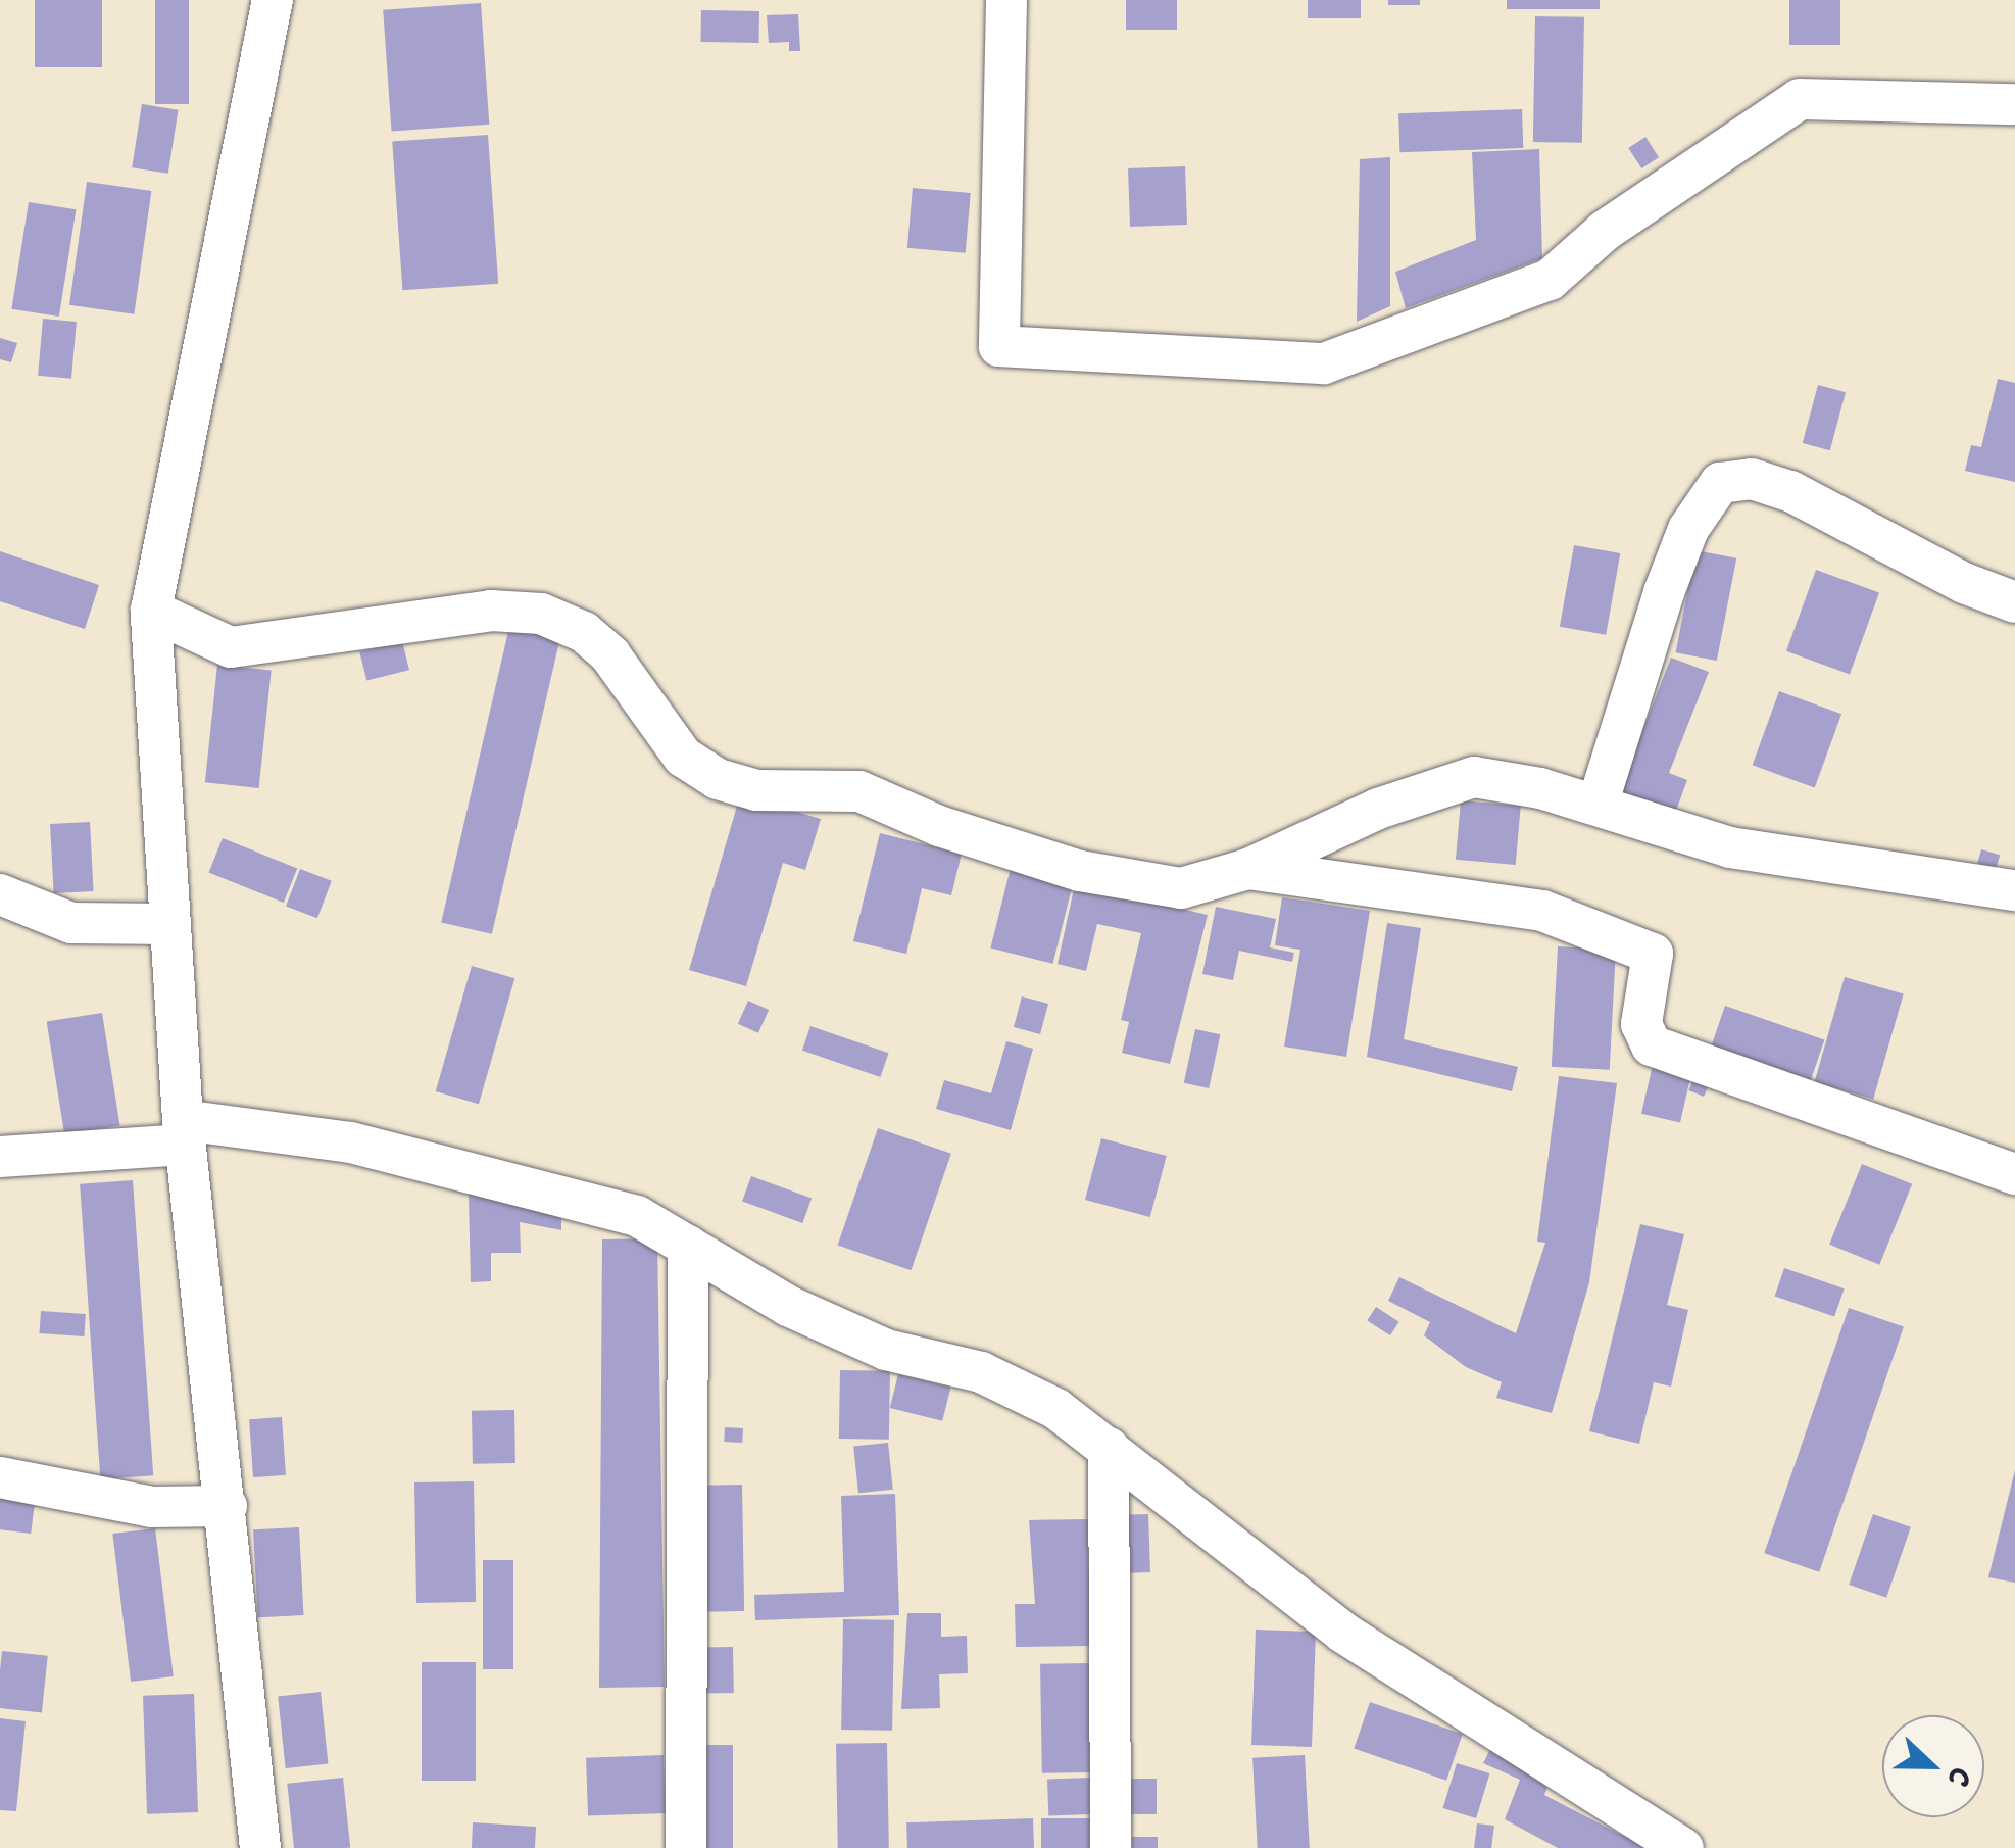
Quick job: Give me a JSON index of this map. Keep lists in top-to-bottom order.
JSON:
{
  "north": "right"
}
